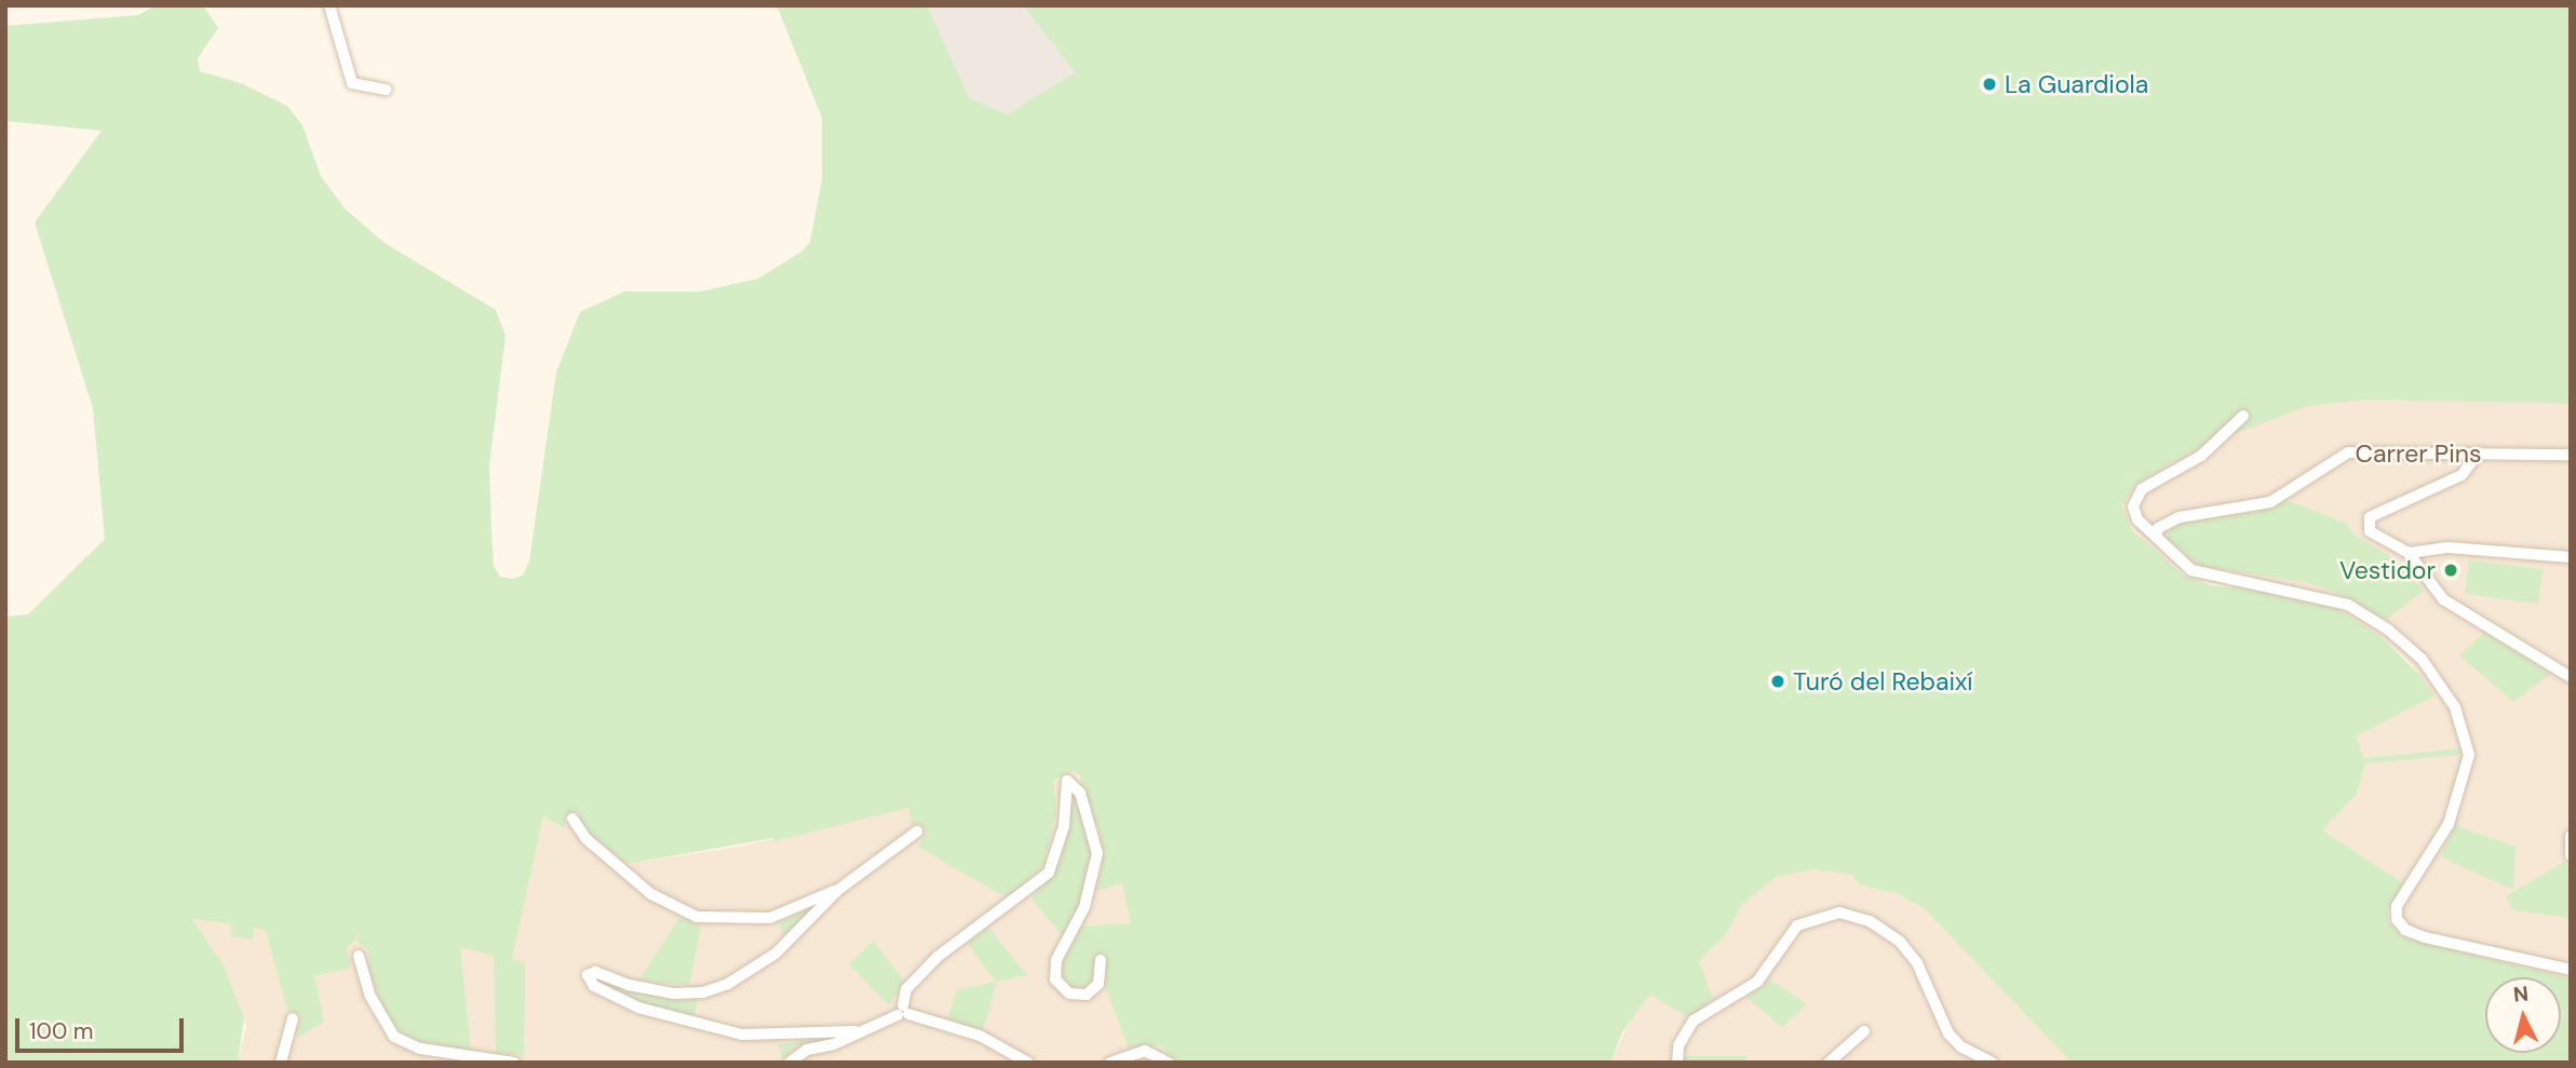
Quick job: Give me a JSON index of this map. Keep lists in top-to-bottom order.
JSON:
{
  "streets": {
    "street": ["Carrer Pins"]
  },
  "places": ["La Guardiola", "Vestidor", "Turó del Rebaixí"],
  "scale_bar": "100 m",
  "north": "top"
}
